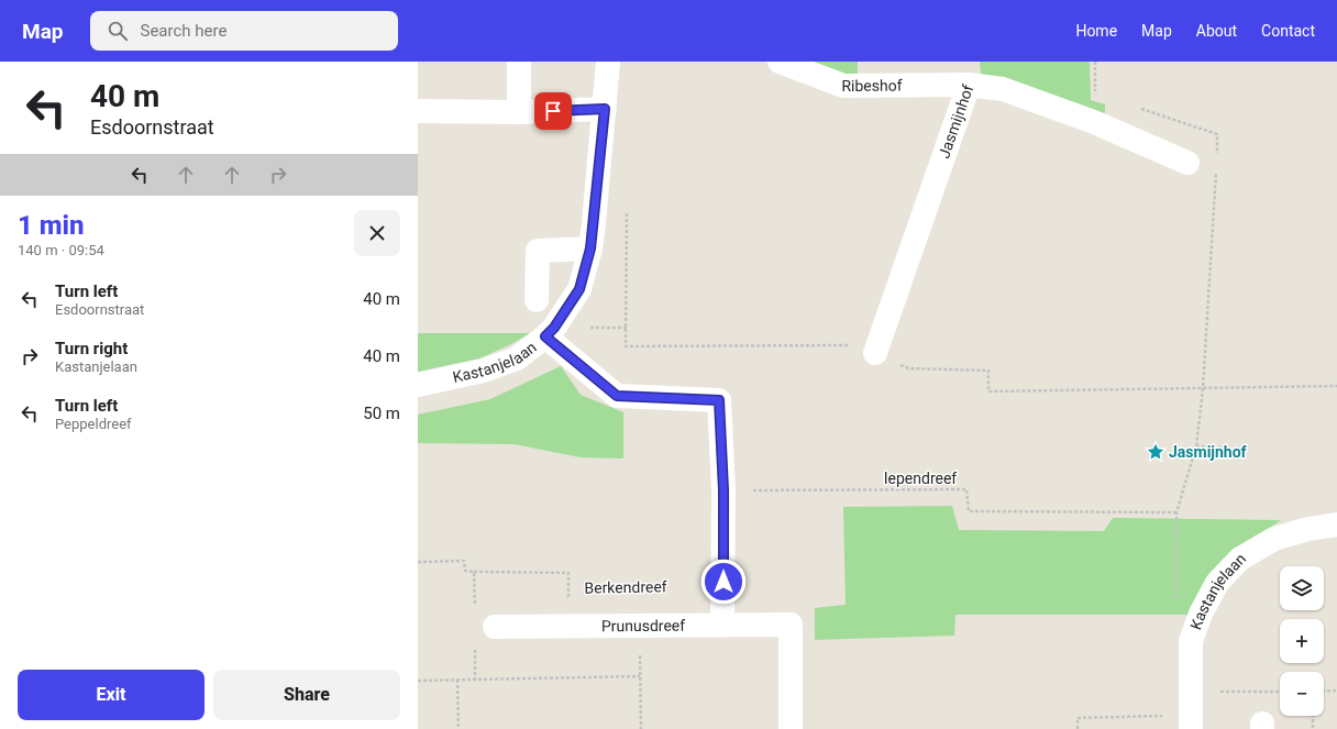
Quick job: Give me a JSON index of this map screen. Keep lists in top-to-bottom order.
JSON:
{
  "streets": {
    "street": [
      "Ribeshof",
      "Jasmijnhof",
      "Kastanjelaan",
      "Prunusdreef"
    ],
    "path": ["Iependreef", "Berkendreef"]
  },
  "crossings": [
    ["Ribeshof", "Jasmijnhof"]
  ],
  "places": {
    "place": ["Jasmijnhof"]
  },
  "page": {
    "header": "Map",
    "search": "Search here",
    "nav": [
      "Home",
      "Map",
      "About",
      "Contact"
    ],
    "turn": ["40 m", "Esdoornstraat"],
    "heading": ["1 min", "140 m · 09:54"],
    "list": [
      {
        "name": "Turn left",
        "note": "Esdoornstraat",
        "value": "40 m"
      },
      {
        "name": "Turn right",
        "note": "Kastanjelaan",
        "value": "40 m"
      },
      {
        "name": "Turn left",
        "note": "Peppeldreef",
        "value": "50 m"
      }
    ],
    "map_buttons": ["+", "−"],
    "buttons": ["Exit", "Share"]
  }
}
